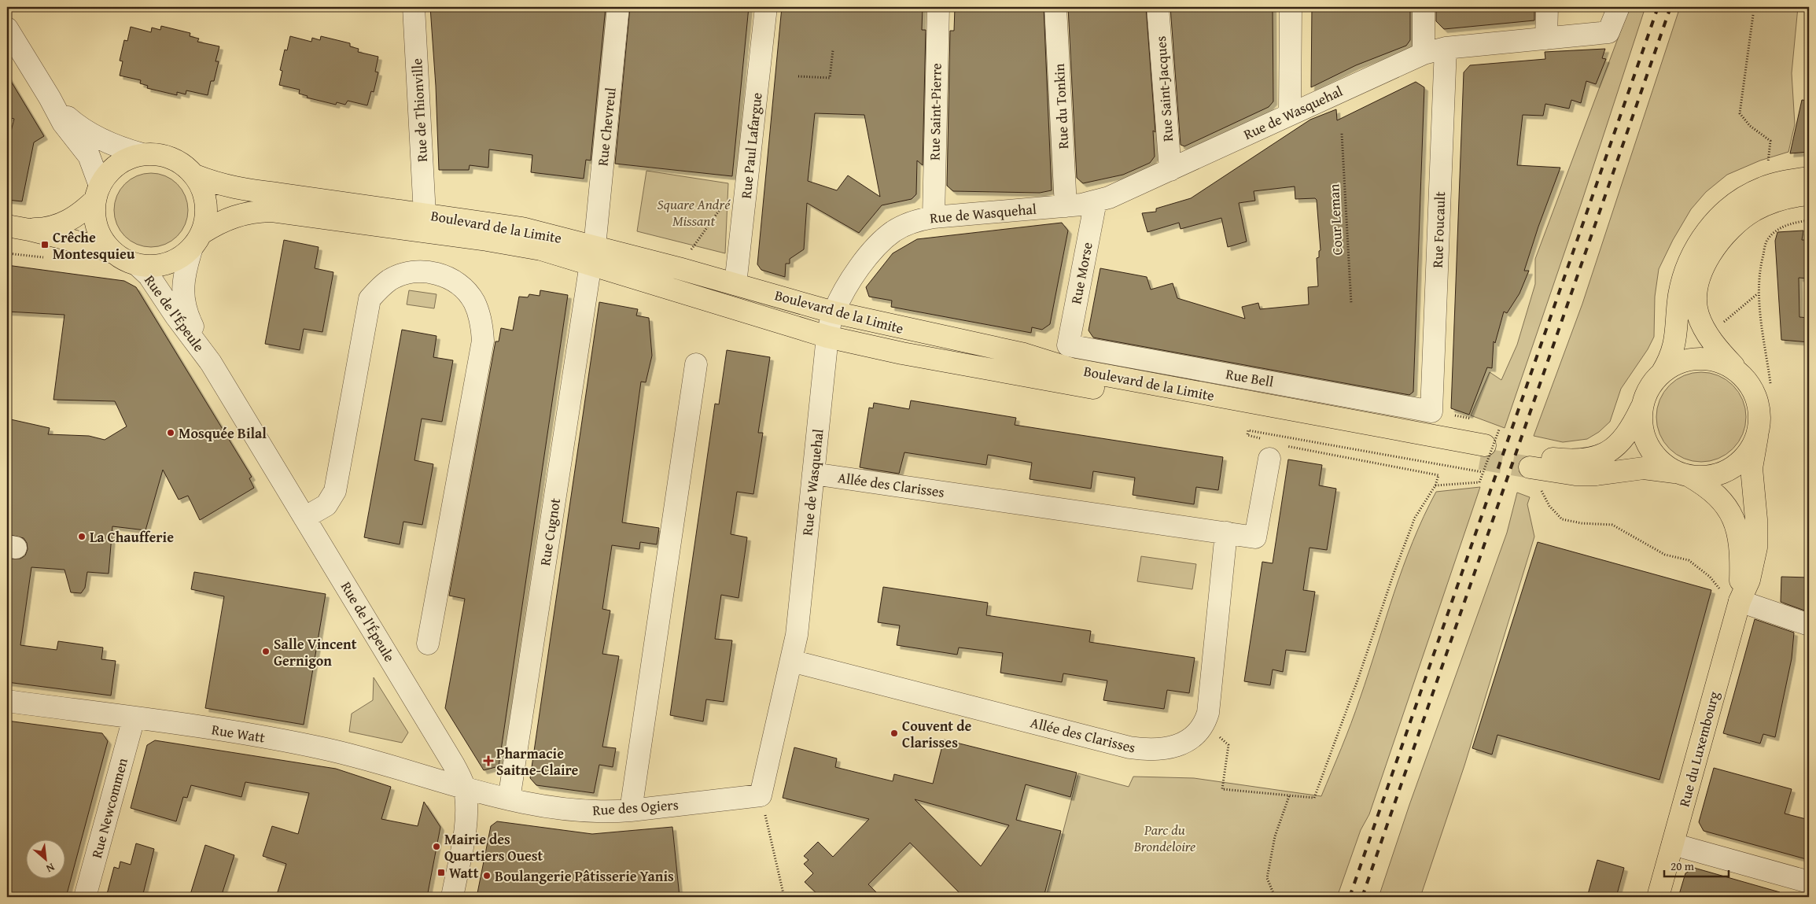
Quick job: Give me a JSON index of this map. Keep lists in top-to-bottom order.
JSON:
{
  "streets": {
    "main road": ["Boulevard de la Limite", "Rue du Luxembourg"],
    "street": [
      "Rue Saint-Jacques",
      "Rue du Tonkin",
      "Rue de Thionville",
      "Rue Saint-Pierre",
      "Rue de Wasquehal",
      "Rue Chevreul",
      "Rue Paul Lafargue",
      "Rue Foucault",
      "Rue Morse",
      "Rue de l'Épeule",
      "Rue Bell",
      "Allée des Clarisses",
      "Rue Cugnot",
      "Rue Watt",
      "Rue des Ogiers",
      "Rue Newcommen"
    ],
    "path": ["Cour Leman"]
  },
  "crossings": [
    ["Rue Saint-Jacques", "Rue de Wasquehal"],
    ["Rue du Tonkin", "Rue de Wasquehal"],
    ["Rue de Thionville", "Boulevard de la Limite"],
    ["Rue Saint-Pierre", "Rue de Wasquehal"],
    ["Rue de Wasquehal", "Boulevard de la Limite"],
    ["Rue de Wasquehal", "Rue Foucault"],
    ["Rue de Wasquehal", "Rue Morse"],
    ["Rue de Wasquehal", "Allée des Clarisses"],
    ["Rue de Wasquehal", "Rue des Ogiers"],
    ["Rue Chevreul", "Boulevard de la Limite"],
    ["Rue Chevreul", "Rue Cugnot"],
    ["Rue Paul Lafargue", "Boulevard de la Limite"],
    ["Boulevard de la Limite", "Rue de l'Épeule"],
    ["Boulevard de la Limite", "Rue Cugnot"],
    ["Rue Foucault", "Rue Bell"],
    ["Rue Morse", "Rue Bell"],
    ["Rue de l'Épeule", "Rue Watt"],
    ["Rue de l'Épeule", "Rue des Ogiers"],
    ["Rue Cugnot", "Rue des Ogiers"],
    ["Rue Watt", "Rue des Ogiers"],
    ["Rue Watt", "Rue Newcommen"]
  ],
  "parks": ["Square André Missant", "Parc du Brondeloire"],
  "places": {
    "transit": ["Crêche Montesquieu", "Watt"],
    "other": [
      "Mosquée Bilal",
      "La Chaufferie",
      "Salle Vincent Gernigon",
      "Couvent de Clarisses",
      "Mairie des Quartiers Ouest",
      "Boulangerie Pâtisserie Yanis"
    ],
    "health": ["Pharmacie Saitne-Claire"]
  },
  "scale_bar": "20 m",
  "north": "bottom right"
}
